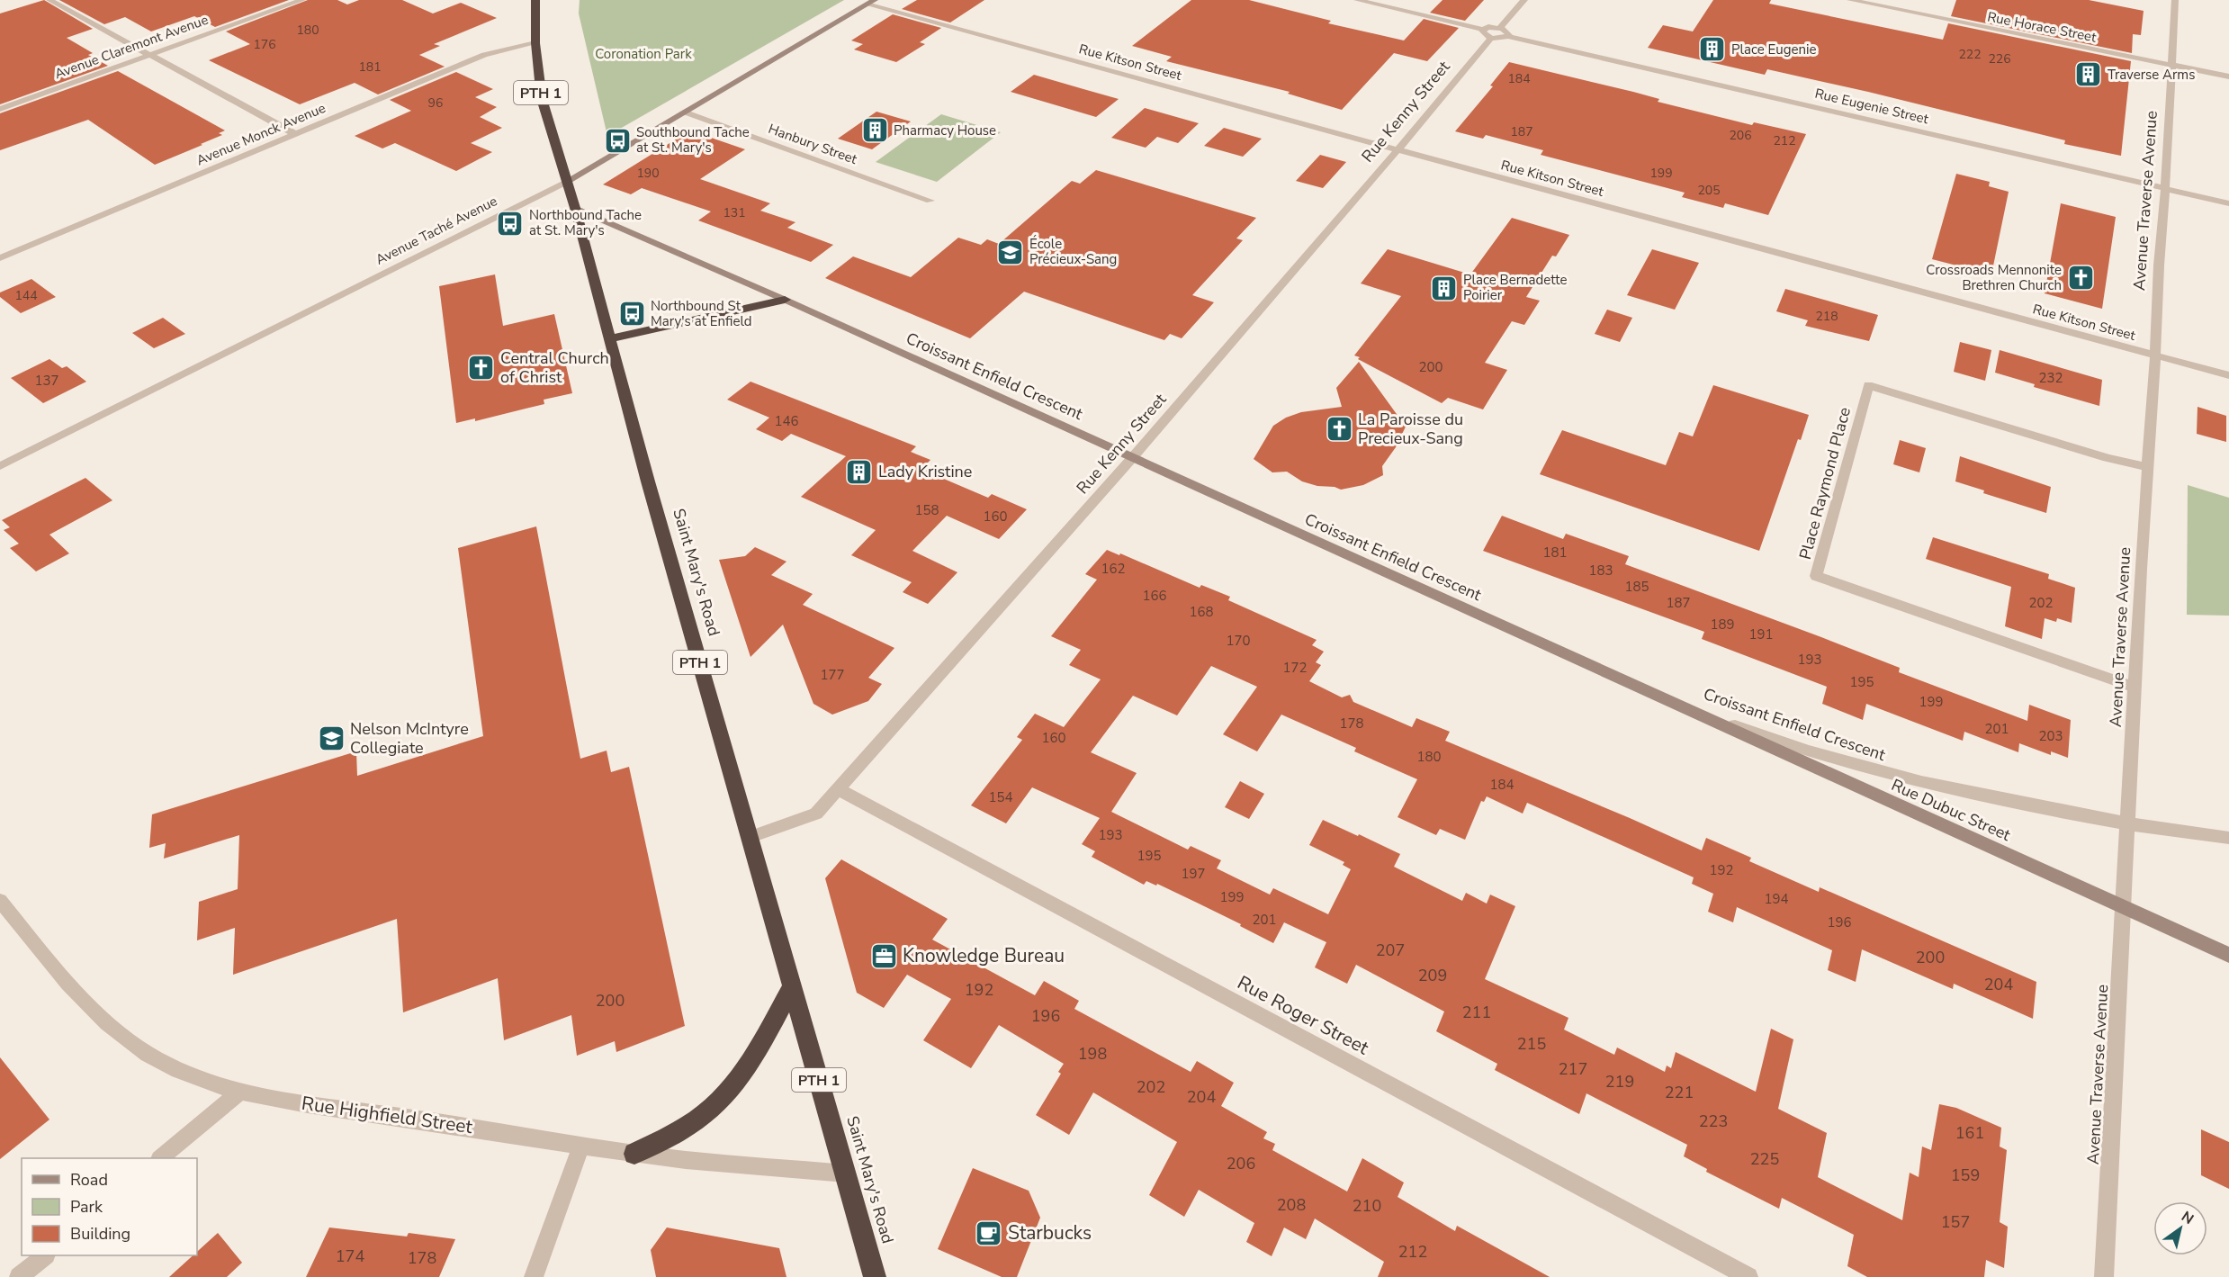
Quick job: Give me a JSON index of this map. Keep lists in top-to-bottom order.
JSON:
{
  "streets": {
    "highway": ["PTH 1", "Saint Mary's Road"],
    "street": [
      "Rue Horace Street",
      "Avenue Claremont Avenue",
      "Rue Kitson Street",
      "Rue Eugenie Street",
      "Rue Kenny Street",
      "Avenue Monck Avenue",
      "Hanbury Street",
      "Avenue Traverse Avenue",
      "Avenue Taché Avenue",
      "Croissant Enfield Crescent",
      "Place Raymond Place",
      "Rue Dubuc Street",
      "Rue Roger Street",
      "Rue Highfield Street"
    ]
  },
  "crossings": [
    ["Rue Horace Street", "Avenue Traverse Avenue"],
    ["Rue Kitson Street", "Rue Kenny Street"],
    ["Rue Kitson Street", "Avenue Traverse Avenue"],
    ["Rue Kitson Street", "Avenue Taché Avenue"],
    ["Rue Eugenie Street", "Avenue Traverse Avenue"],
    ["Rue Kenny Street", "Croissant Enfield Crescent"],
    ["Rue Kenny Street", "Saint Mary's Road"],
    ["Rue Kenny Street", "Rue Roger Street"],
    ["Avenue Monck Avenue", "Saint Mary's Road"],
    ["Hanbury Street", "Avenue Taché Avenue"],
    ["Avenue Traverse Avenue", "Croissant Enfield Crescent"],
    ["Avenue Traverse Avenue", "Place Raymond Place"],
    ["Avenue Traverse Avenue", "Rue Dubuc Street"],
    ["Avenue Taché Avenue", "Saint Mary's Road"],
    ["Croissant Enfield Crescent", "Saint Mary's Road"],
    ["Croissant Enfield Crescent", "Rue Dubuc Street"],
    ["Saint Mary's Road", "Rue Highfield Street"]
  ],
  "parks": ["Coronation Park"],
  "places": {
    "building": [
      "Place Eugenie",
      "Traverse Arms",
      "Pharmacy House",
      "Place Bernadette Poirier",
      "Lady Kristine"
    ],
    "bus stop": ["Southbound Tache at St. Mary's", "Northbound Tache at St. Mary's", "Northbound St Mary's at Enfield"],
    "school or university": ["École Précieux-Sang", "Nelson McIntyre Collegiate"],
    "church": ["Crossroads Mennonite Brethren Church", "Central Church of Christ", "La Paroisse du Precieux-Sang"],
    "office": ["Knowledge Bureau"],
    "cafe": ["Starbucks"]
  },
  "house_numbers": [
    "180",
    "176",
    "222",
    "226",
    "181",
    "184",
    "96",
    "187",
    "206",
    "212",
    "190",
    "199",
    "205",
    "131",
    "144",
    "218",
    "200",
    "232",
    "137",
    "146",
    "158",
    "160",
    "181",
    "162",
    "183",
    "185",
    "166",
    "187",
    "202",
    "168",
    "189",
    "191",
    "170",
    "193",
    "172",
    "177",
    "195",
    "199",
    "178",
    "201",
    "203",
    "160",
    "180",
    "184",
    "154",
    "193",
    "195",
    "192",
    "197",
    "199",
    "194",
    "201",
    "196",
    "207",
    "200",
    "209",
    "204",
    "192",
    "200",
    "211",
    "196",
    "215",
    "198",
    "217",
    "219",
    "202",
    "221",
    "204",
    "223",
    "161",
    "225",
    "206",
    "159",
    "208",
    "210",
    "157",
    "212",
    "174",
    "178"
  ],
  "legend": ["Road", "Park", "Building"],
  "north": "top right"
}
